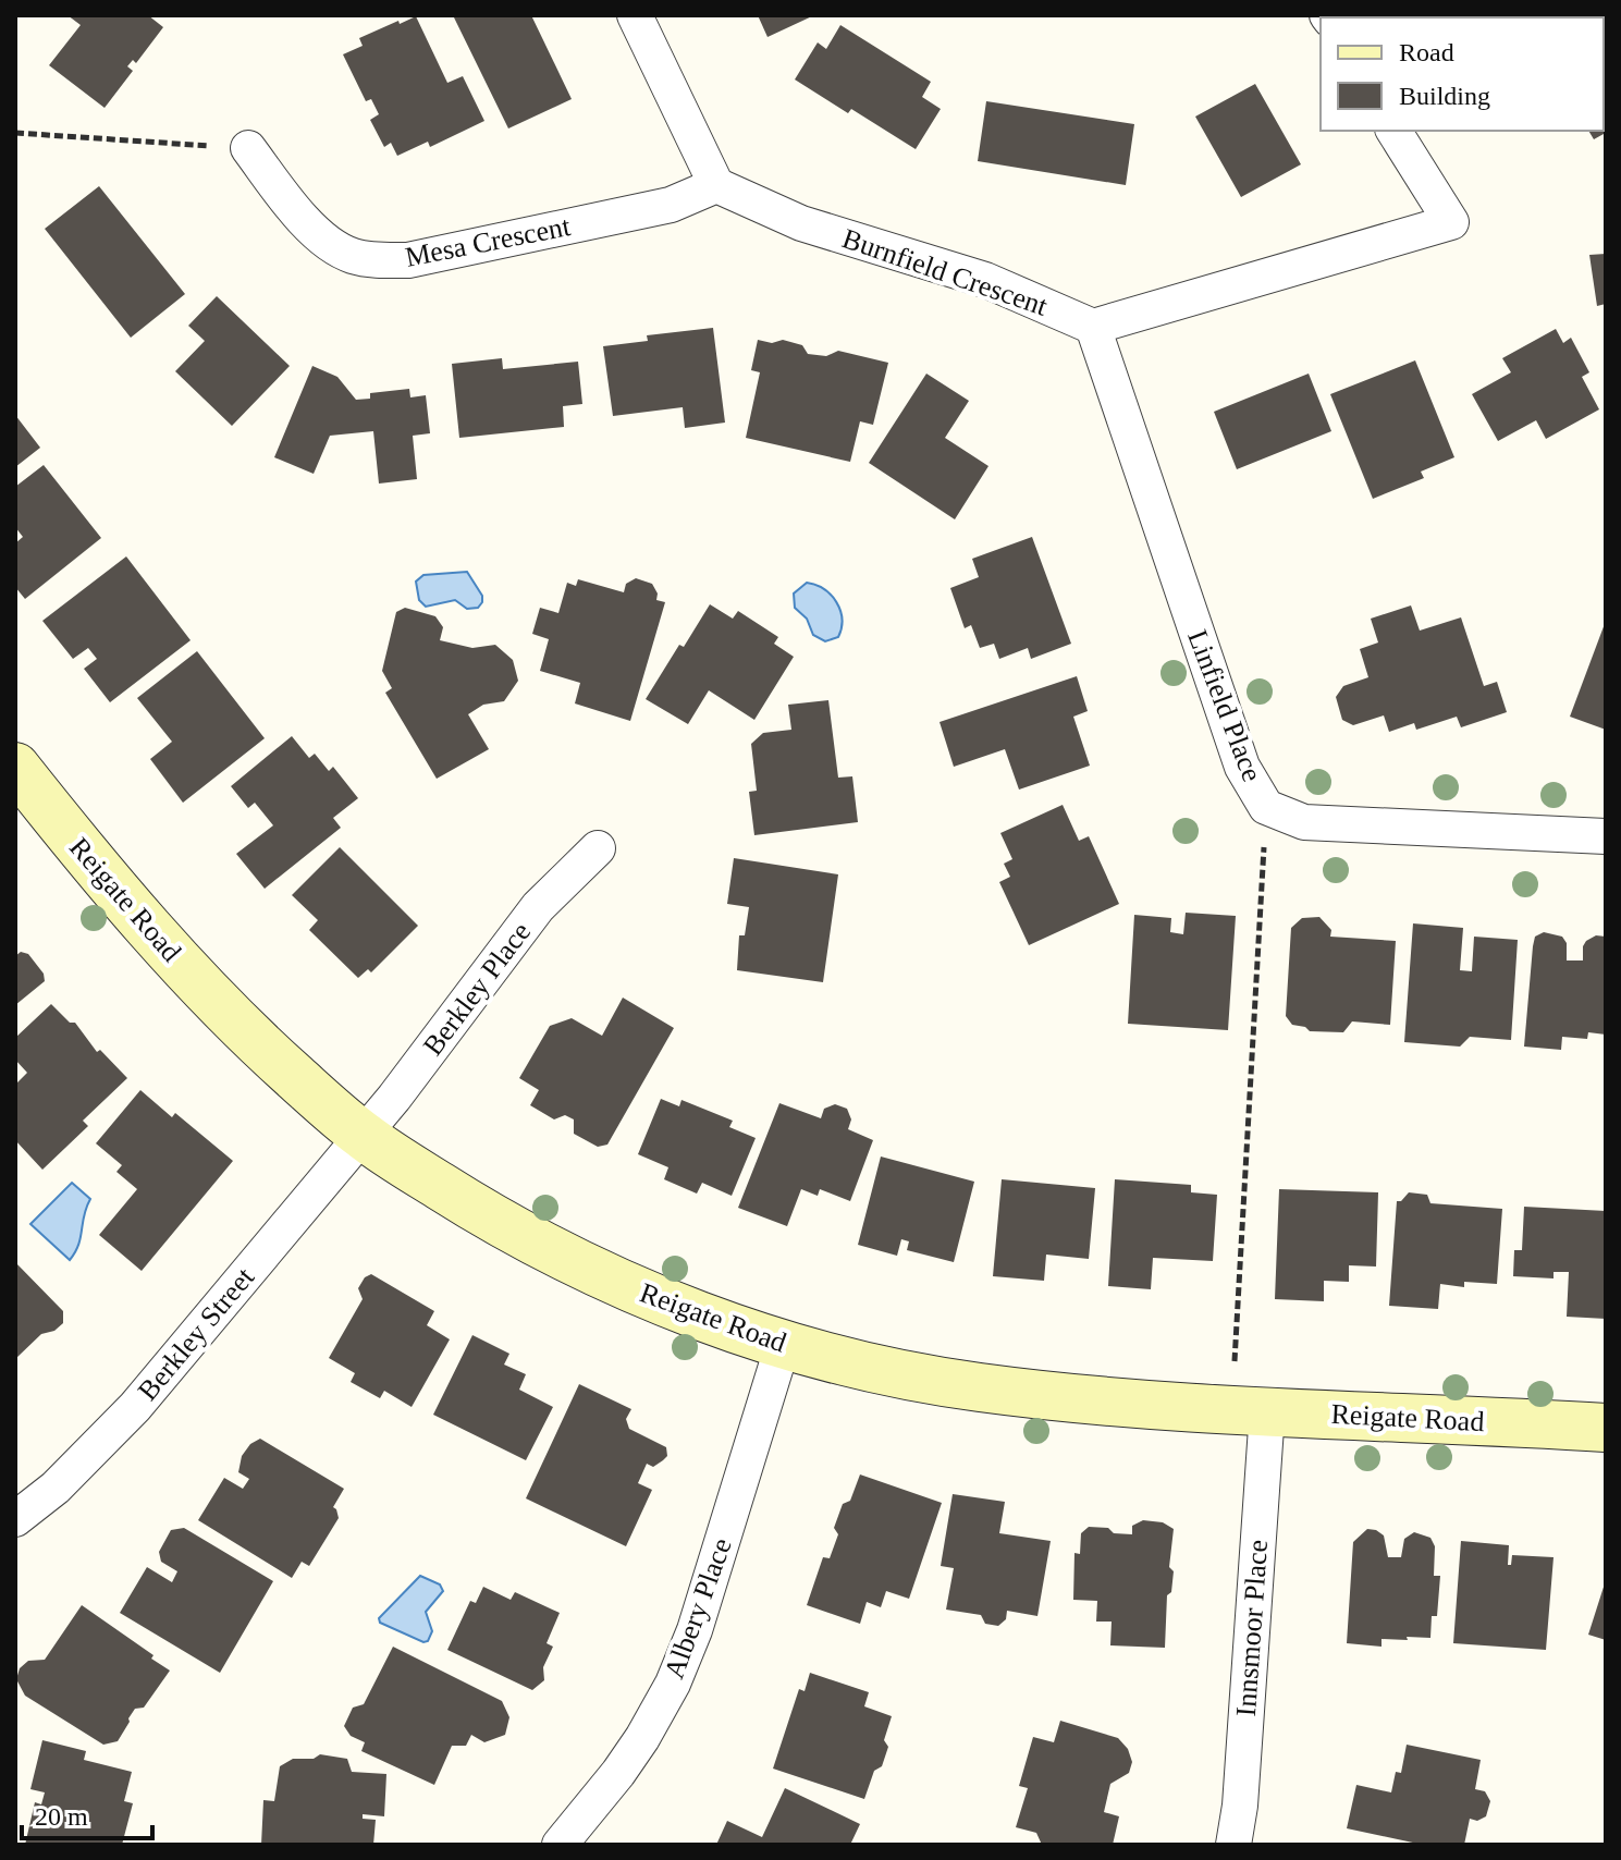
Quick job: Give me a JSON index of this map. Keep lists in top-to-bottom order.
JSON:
{
  "streets": {
    "street": [
      "Mesa Crescent",
      "Burnfield Crescent",
      "Linfield Place",
      "Reigate Road",
      "Berkley Place",
      "Berkley Street",
      "Albery Place",
      "Innsmoor Place"
    ]
  },
  "crossings": [
    ["Mesa Crescent", "Burnfield Crescent"],
    ["Burnfield Crescent", "Linfield Place"],
    ["Reigate Road", "Berkley Place"],
    ["Reigate Road", "Berkley Street"],
    ["Reigate Road", "Albery Place"],
    ["Reigate Road", "Innsmoor Place"],
    ["Berkley Place", "Berkley Street"]
  ],
  "legend": ["Road", "Building"],
  "scale_bar": "20 m"
}
